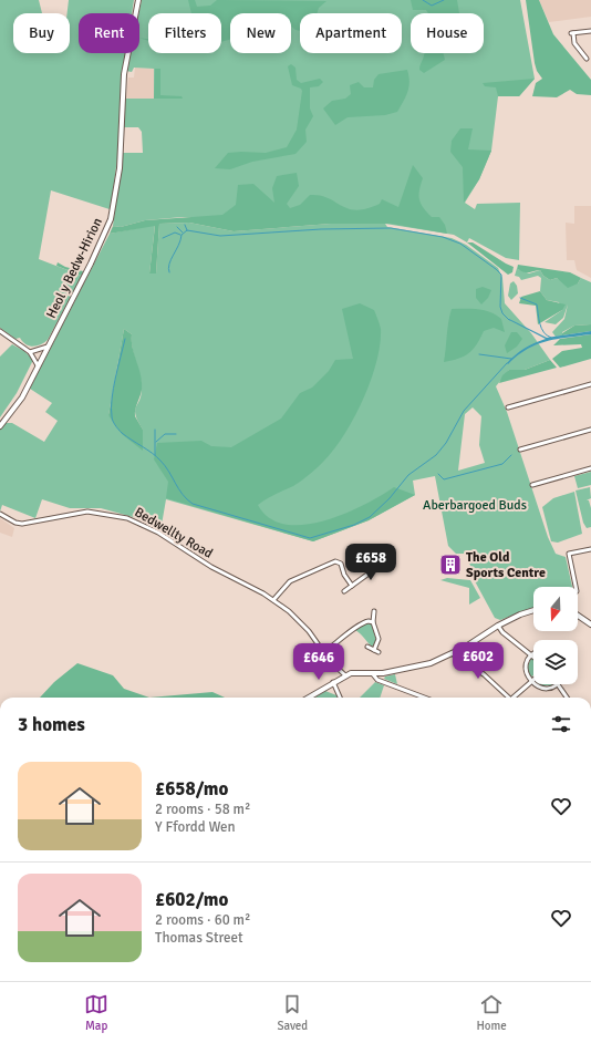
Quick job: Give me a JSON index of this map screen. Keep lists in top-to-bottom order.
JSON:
{
  "streets": {
    "street": ["Heol y Bedw-Hirion", "Bedwellty Road"]
  },
  "parks": ["Aberbargoed Buds"],
  "places": {
    "building": ["The Old Sports Centre"]
  },
  "north": "bottom",
  "page": {
    "chip": [
      "Buy",
      "Rent",
      "Filters",
      "New",
      "Apartment",
      "House"
    ],
    "price": ["£658", "£602", "£646"],
    "heading": "3 homes",
    "list": [
      {
        "name": "£658/mo",
        "note": "2 rooms · 58 m² · Y Ffordd Wen"
      },
      {
        "name": "£602/mo",
        "note": "2 rooms · 60 m² · Thomas Street"
      }
    ],
    "tabs": ["Map", "Saved", "Home"]
  }
}
